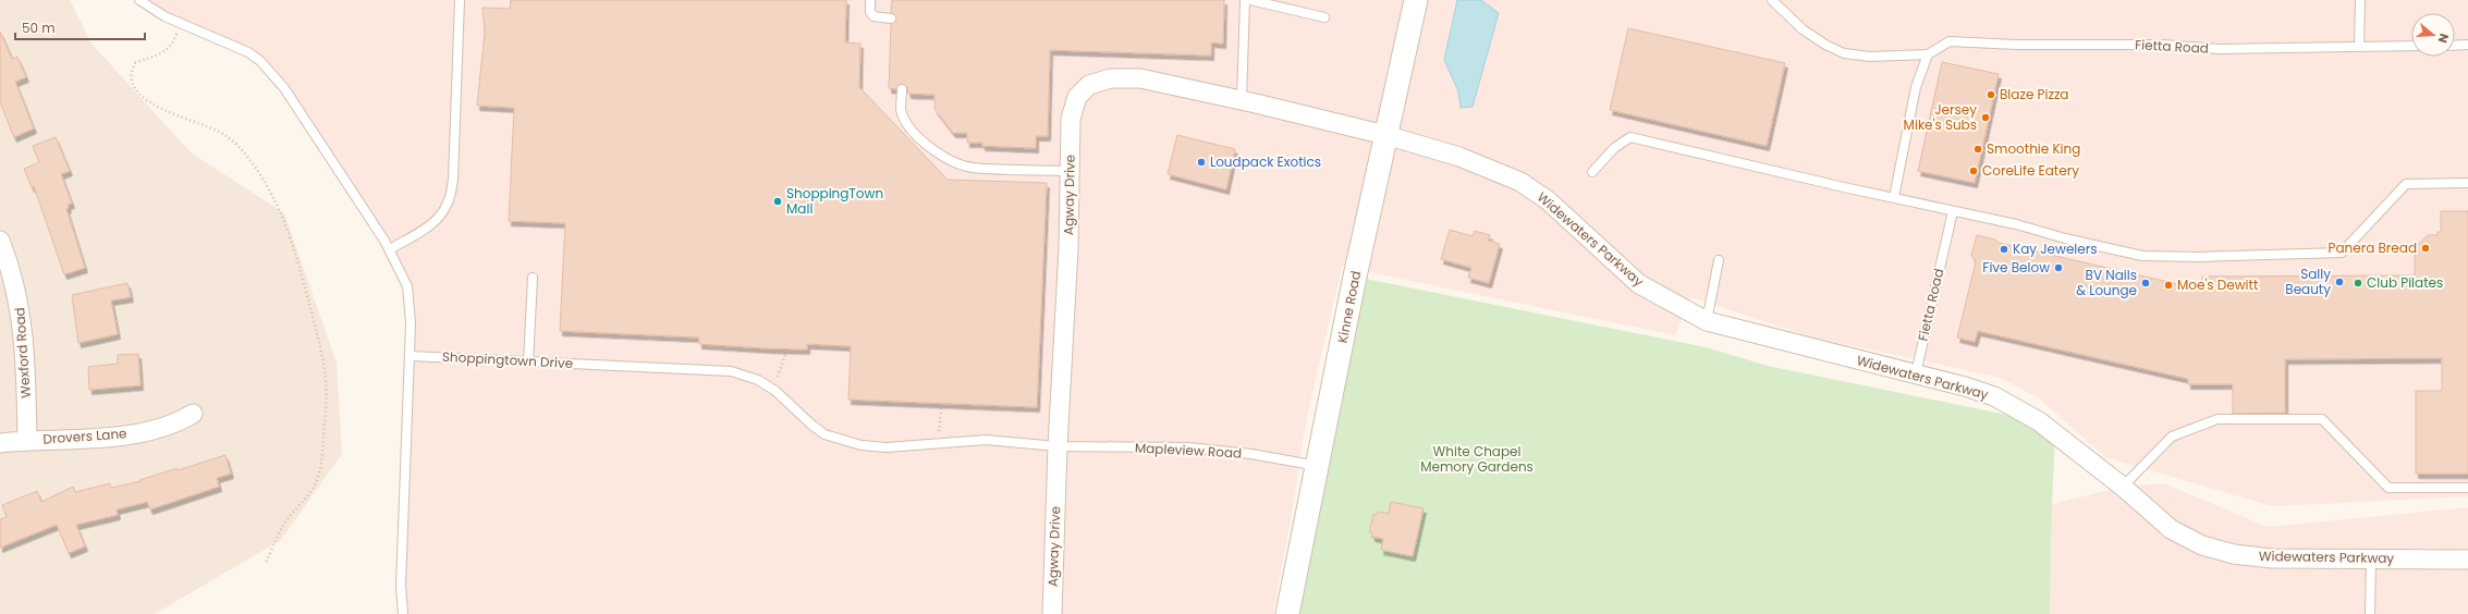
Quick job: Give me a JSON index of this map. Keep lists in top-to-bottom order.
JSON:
{
  "streets": {
    "street": [
      "Agway Drive",
      "Widewaters Parkway",
      "Kinne Road",
      "Wexford Road",
      "Drovers Lane"
    ],
    "lane": ["Fietta Road", "Shoppingtown Drive", "Mapleview Road"]
  },
  "crossings": [
    ["Fietta Road", "Widewaters Parkway"],
    ["Agway Drive", "Widewaters Parkway"],
    ["Agway Drive", "Kinne Road"],
    ["Agway Drive", "Shoppingtown Drive"],
    ["Agway Drive", "Mapleview Road"],
    ["Widewaters Parkway", "Kinne Road"],
    ["Kinne Road", "Mapleview Road"],
    ["Wexford Road", "Drovers Lane"],
    ["Shoppingtown Drive", "Mapleview Road"]
  ],
  "parks": ["White Chapel Memory Gardens"],
  "places": [
    "Blaze Pizza",
    "Jersey Mike's Subs",
    "Smoothie King",
    "Loudpack Exotics",
    "CoreLife Eatery",
    "ShoppingTown Mall",
    "Panera Bread",
    "Kay Jewelers",
    "Five Below",
    "Sally Beauty",
    "BV Nails & Lounge",
    "Club Pilates",
    "Moe's Dewitt"
  ],
  "scale_bar": "50 m",
  "north": "right"
}
